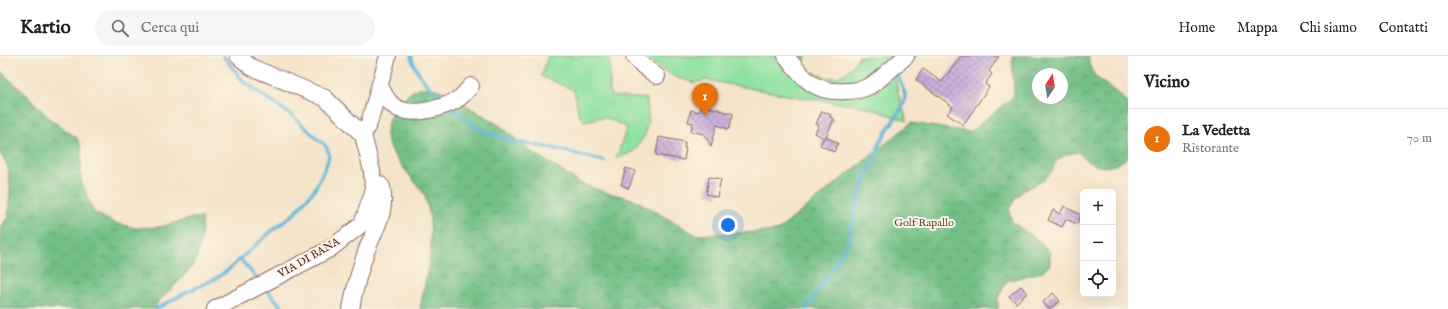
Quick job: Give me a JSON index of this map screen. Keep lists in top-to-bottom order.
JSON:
{
  "streets": {
    "street": ["VIA DI BANA"]
  },
  "parks": ["Golf Rapallo"],
  "north": "top",
  "page": {
    "header": "Kartio",
    "search": "Cerca qui",
    "nav": [
      "Home",
      "Mappa",
      "Chi siamo",
      "Contatti"
    ],
    "heading": "Vicino",
    "pins": "1",
    "list": [
      {
        "mark": "1",
        "name": "La Vedetta",
        "note": "Ristorante",
        "value": "70 m"
      }
    ],
    "map_buttons": ["+", "−"]
  }
}
